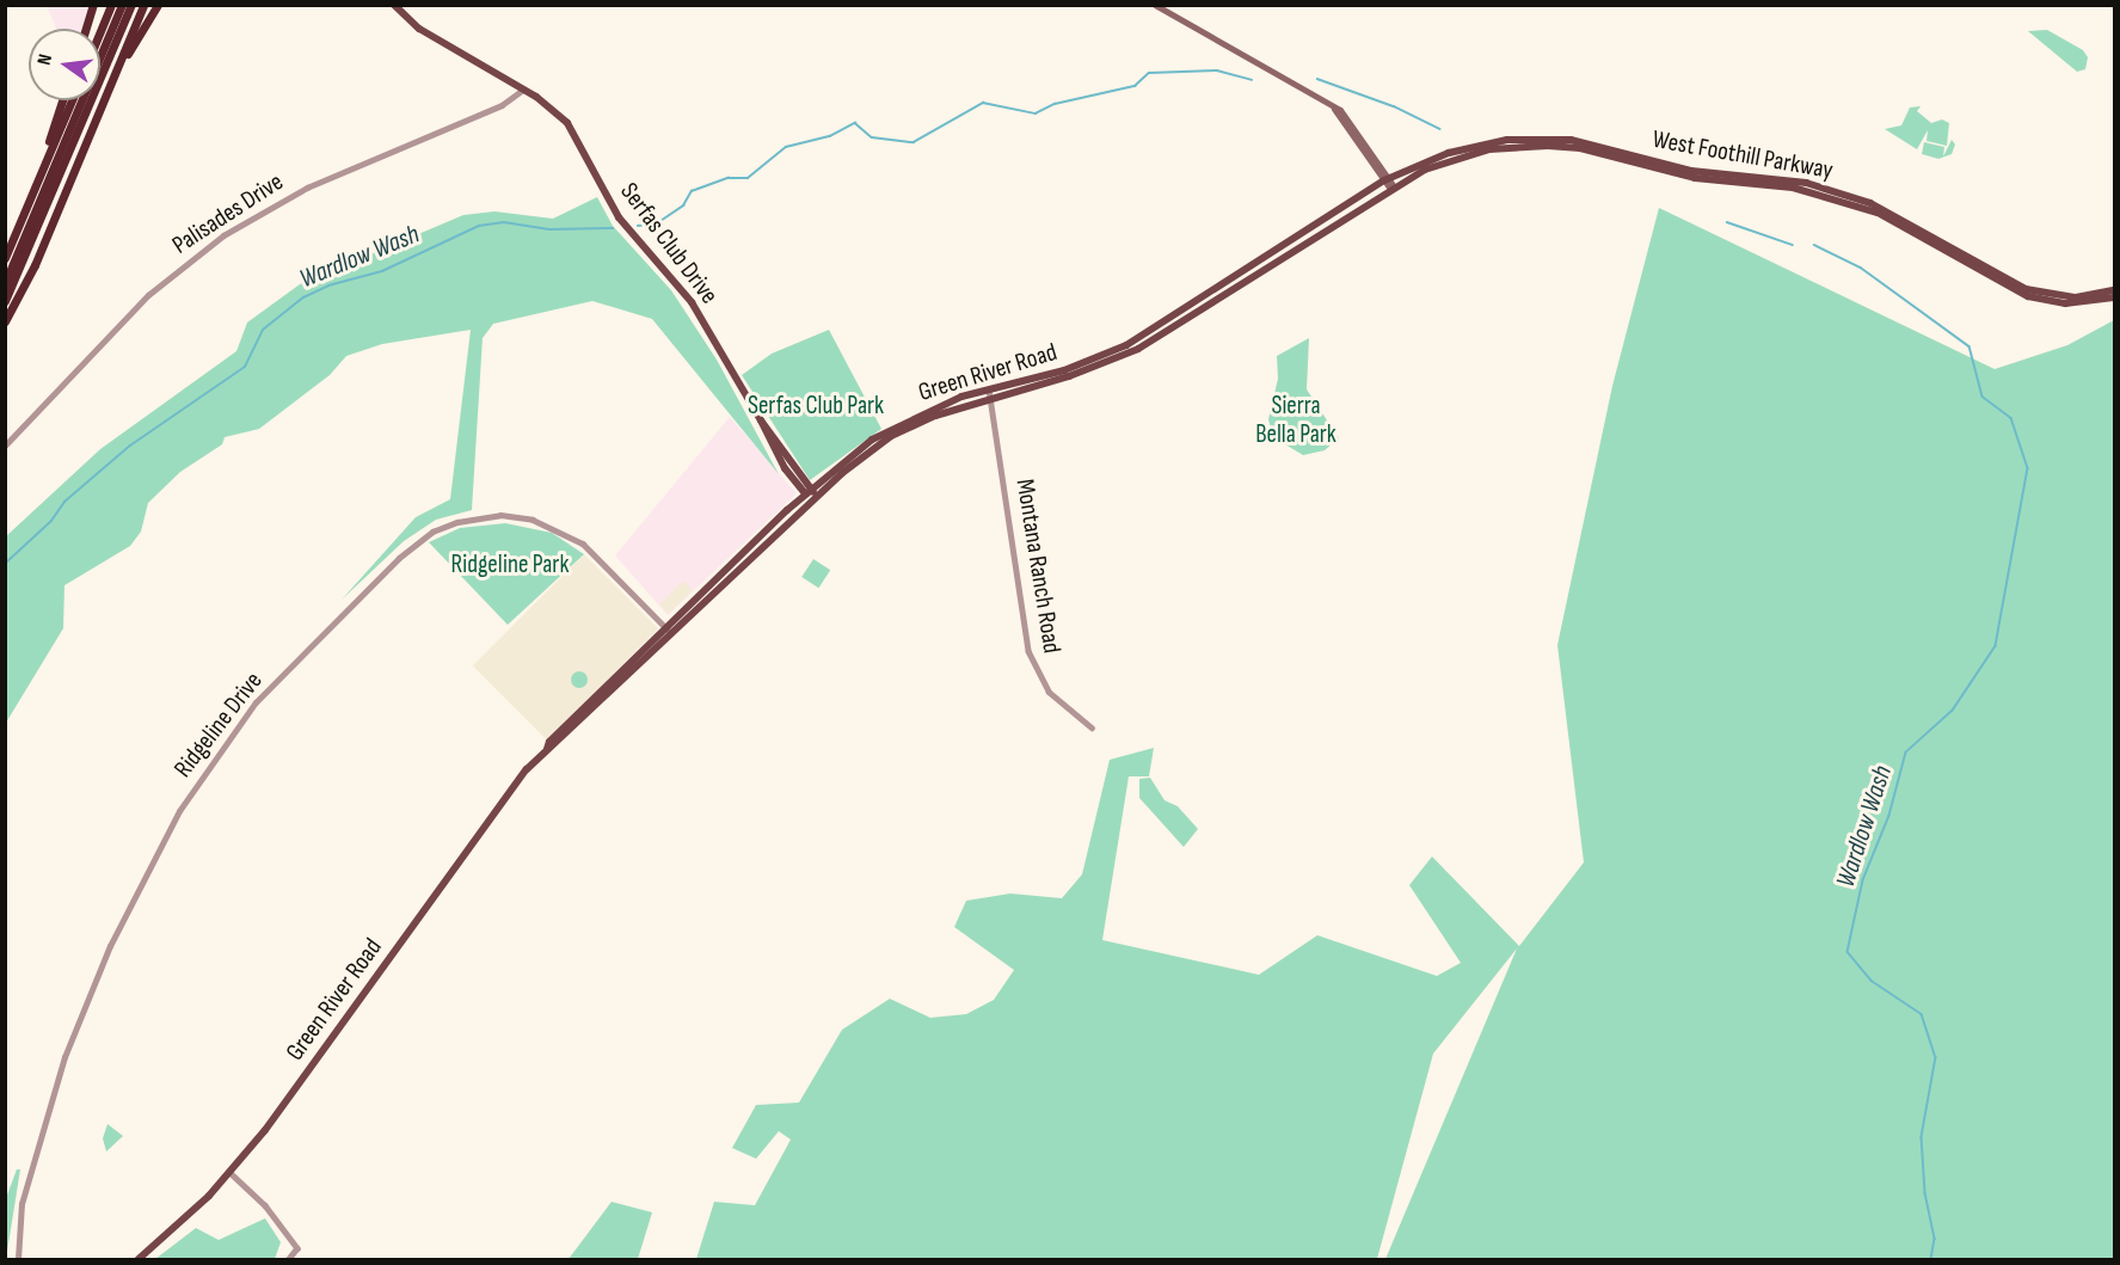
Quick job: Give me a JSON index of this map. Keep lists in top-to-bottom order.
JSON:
{
  "streets": {
    "main road": ["West Foothill Parkway", "Serfas Club Drive", "Green River Road"],
    "street": ["Palisades Drive", "Montana Ranch Road", "Ridgeline Drive"]
  },
  "crossings": [
    ["West Foothill Parkway", "Green River Road"],
    ["Palisades Drive", "Serfas Club Drive"],
    ["Serfas Club Drive", "Green River Road"],
    ["Green River Road", "Montana Ranch Road"],
    ["Green River Road", "Ridgeline Drive"]
  ],
  "water": ["Wardlow Wash"],
  "parks": ["Serfas Club Park", "Sierra Bella Park", "Ridgeline Park"],
  "north": "left"
}
